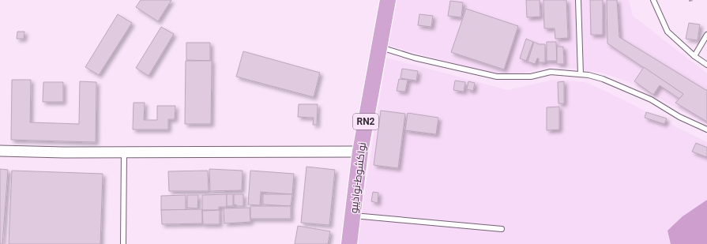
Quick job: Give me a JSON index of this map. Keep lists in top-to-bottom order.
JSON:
{
  "streets": {
    "main road": ["RN2", "نواكشوط-نواذيبو"]
  }
}
